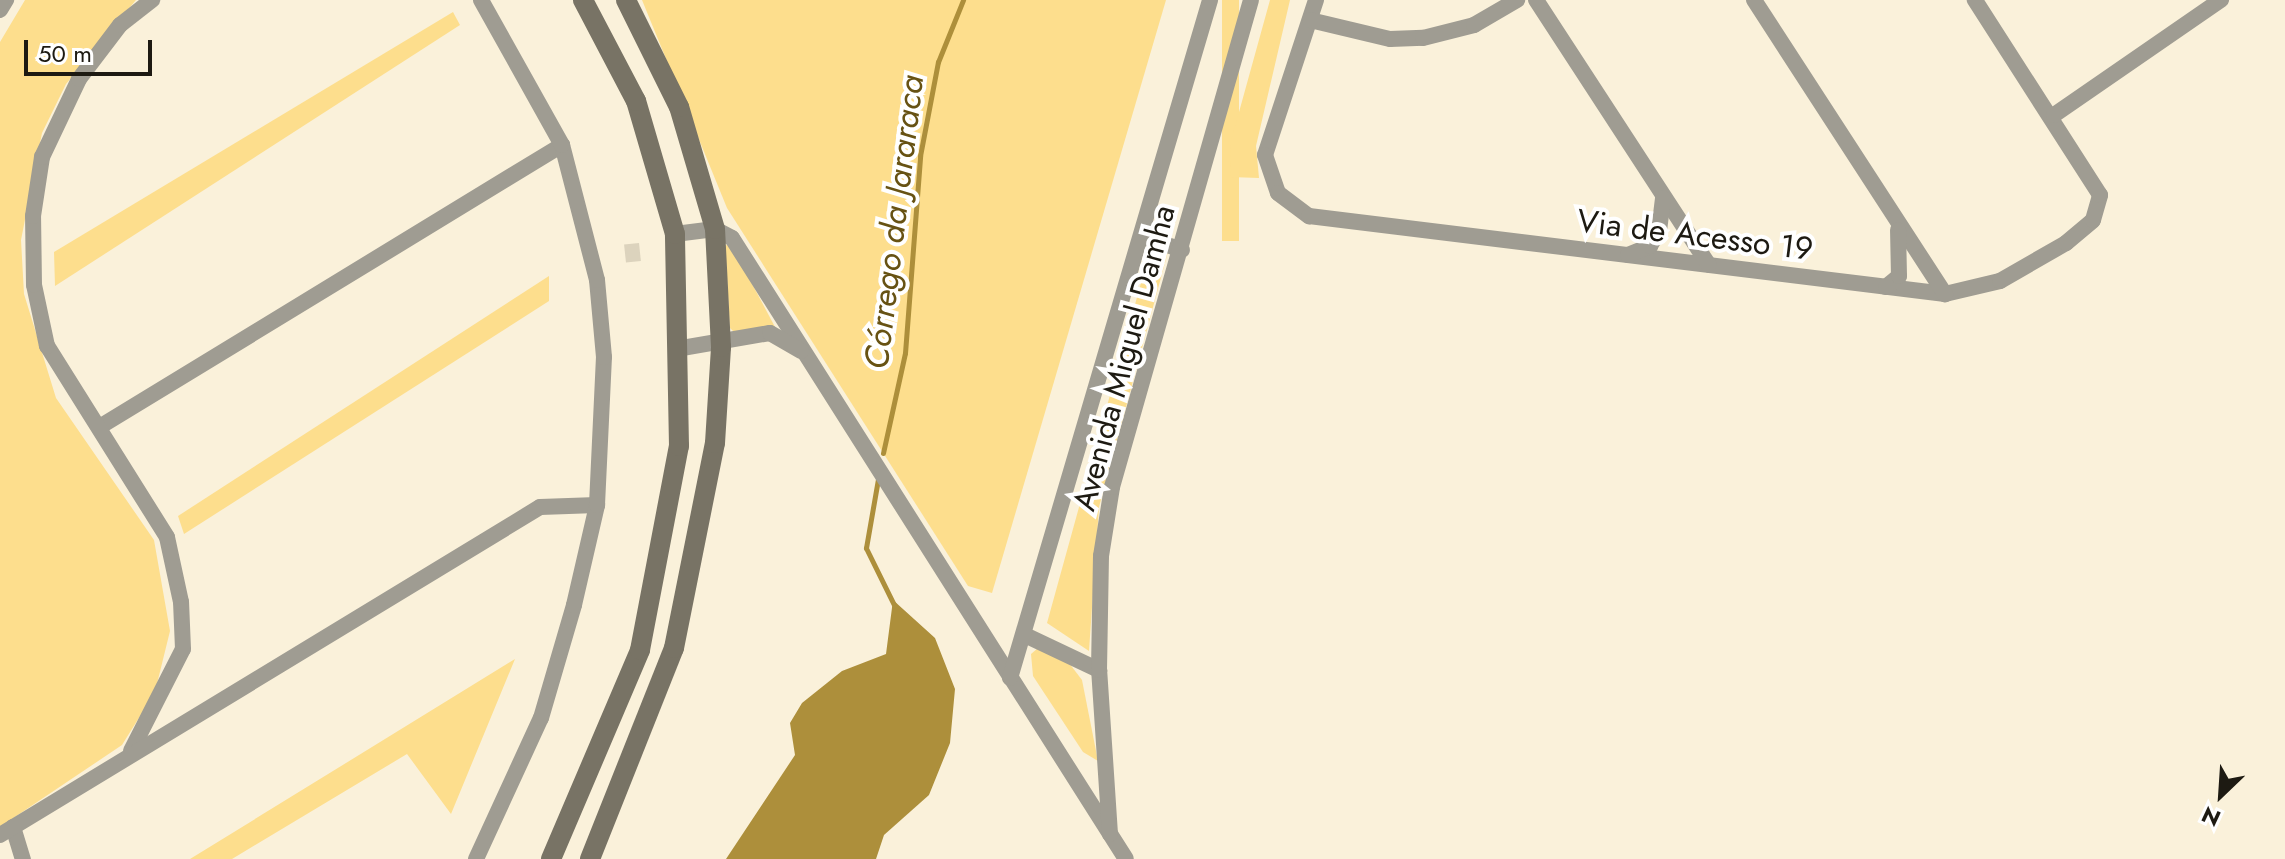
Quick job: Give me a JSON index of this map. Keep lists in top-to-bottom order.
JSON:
{
  "streets": {
    "street": ["Via de Acesso 19", "Avenida Miguel Damha"]
  },
  "water": ["Córrego da Jararaca"],
  "scale_bar": "50 m",
  "north": "bottom left"
}
